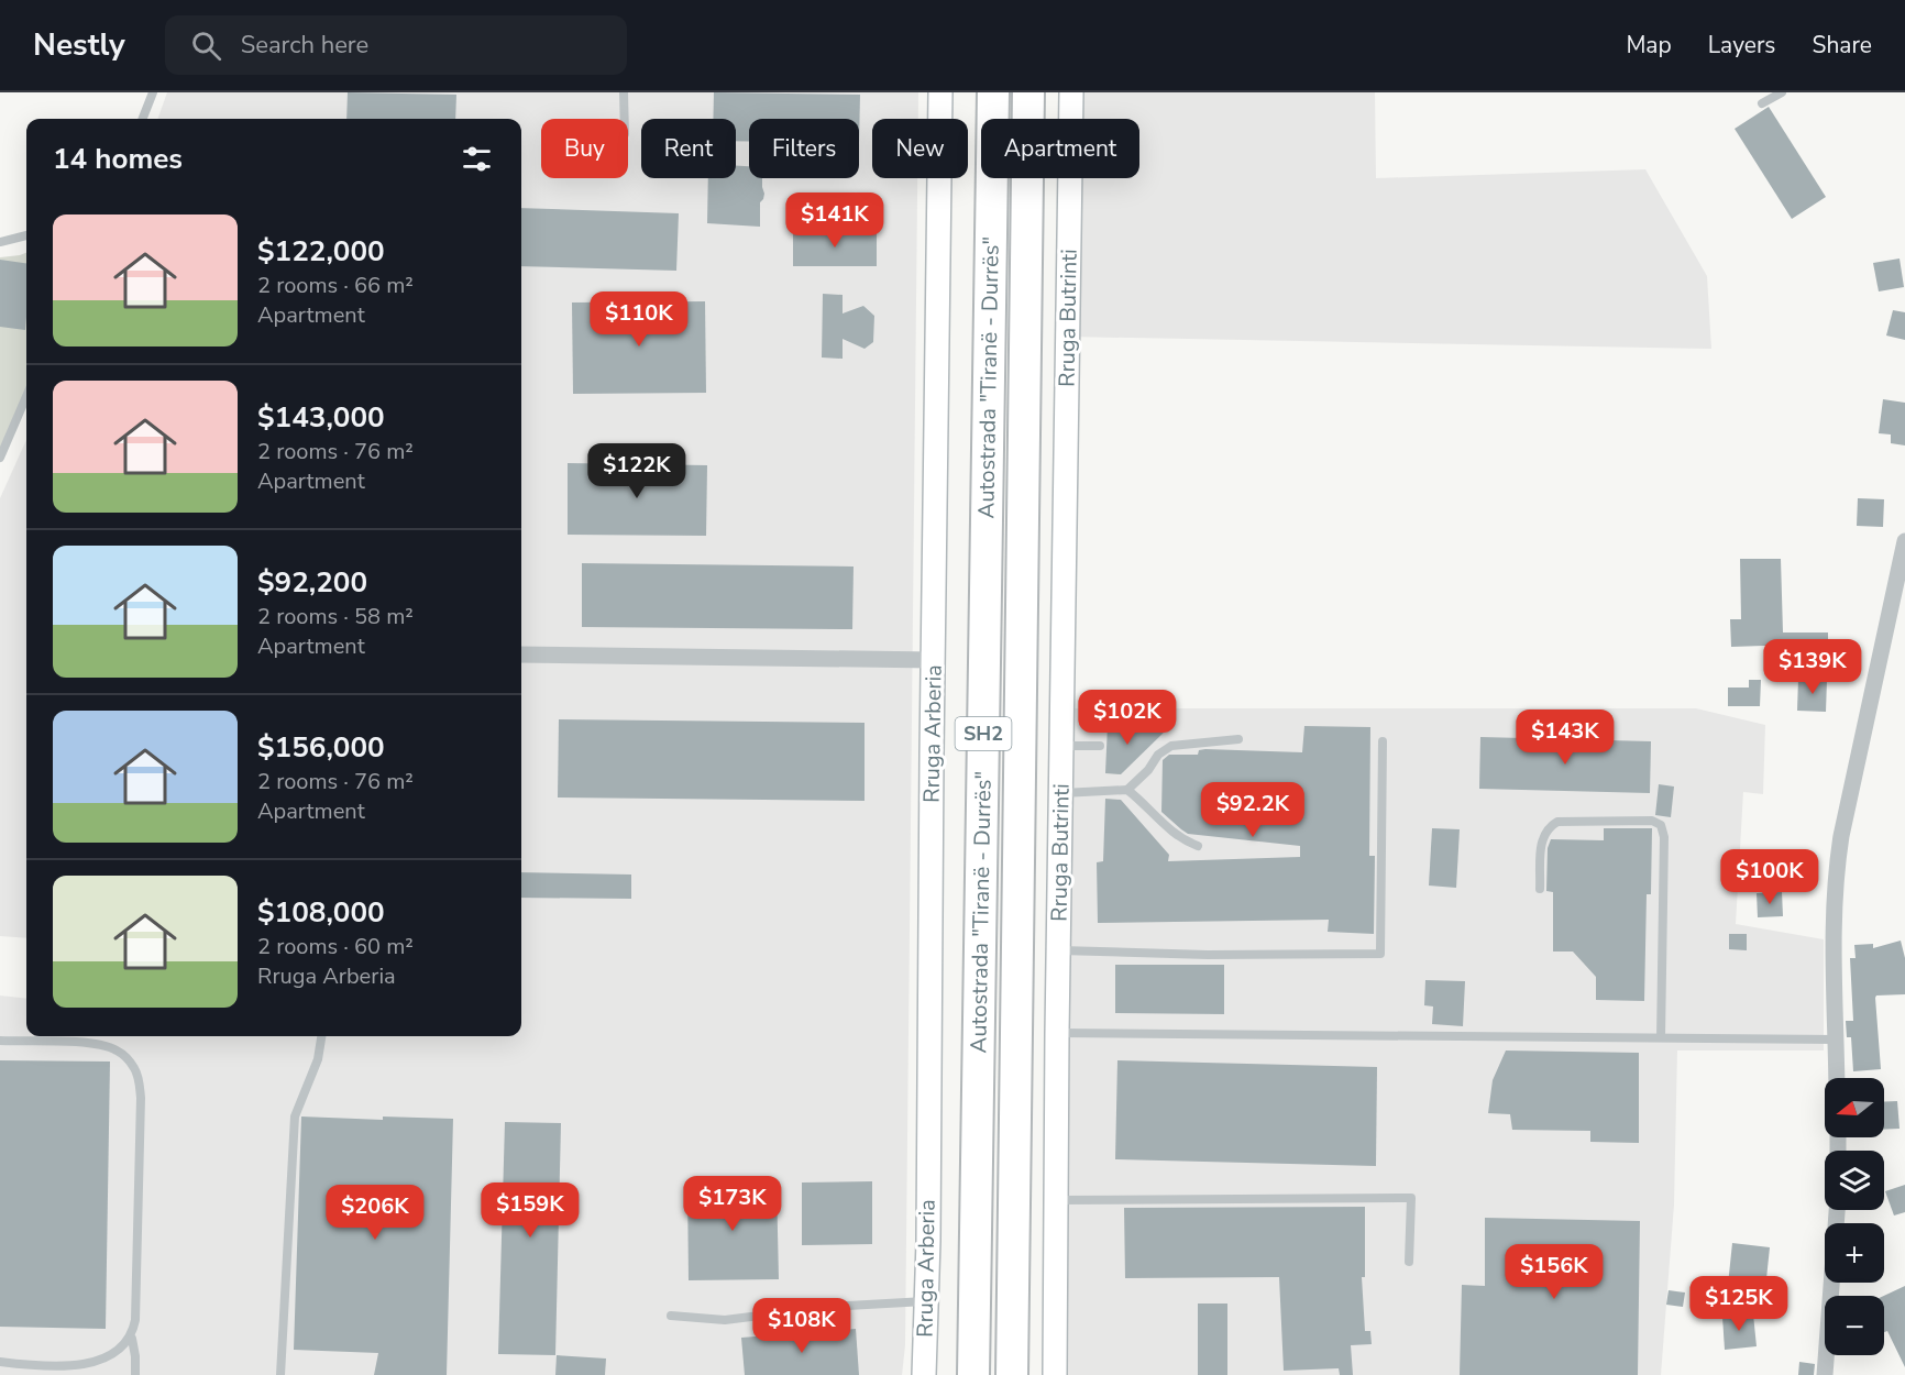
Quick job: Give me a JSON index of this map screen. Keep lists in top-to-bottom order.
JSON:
{
  "streets": {
    "highway": ["Autostrada \"Tiranë - Durrës\"", "SH2"],
    "main road": ["Rruga Butrinti", "Rruga Arberia"]
  },
  "north": "left",
  "page": {
    "header": "Nestly",
    "search": "Search here",
    "nav": ["Map", "Layers", "Share"],
    "chip": [
      "Buy",
      "Rent",
      "Filters",
      "New",
      "Apartment"
    ],
    "heading": "14 homes",
    "price": [
      "$141K",
      "$110K",
      "$122K",
      "$139K",
      "$102K",
      "$143K",
      "$92.2K",
      "$100K",
      "$173K",
      "$159K",
      "$206K",
      "$156K",
      "$125K",
      "$108K"
    ],
    "list": [
      {
        "name": "$122,000",
        "note": "2 rooms · 66 m² · Apartment"
      },
      {
        "name": "$143,000",
        "note": "2 rooms · 76 m² · Apartment"
      },
      {
        "name": "$92,200",
        "note": "2 rooms · 58 m² · Apartment"
      },
      {
        "name": "$156,000",
        "note": "2 rooms · 76 m² · Apartment"
      },
      {
        "name": "$108,000",
        "note": "2 rooms · 60 m² · Rruga Arberia"
      }
    ],
    "map_buttons": ["+", "−"]
  }
}
